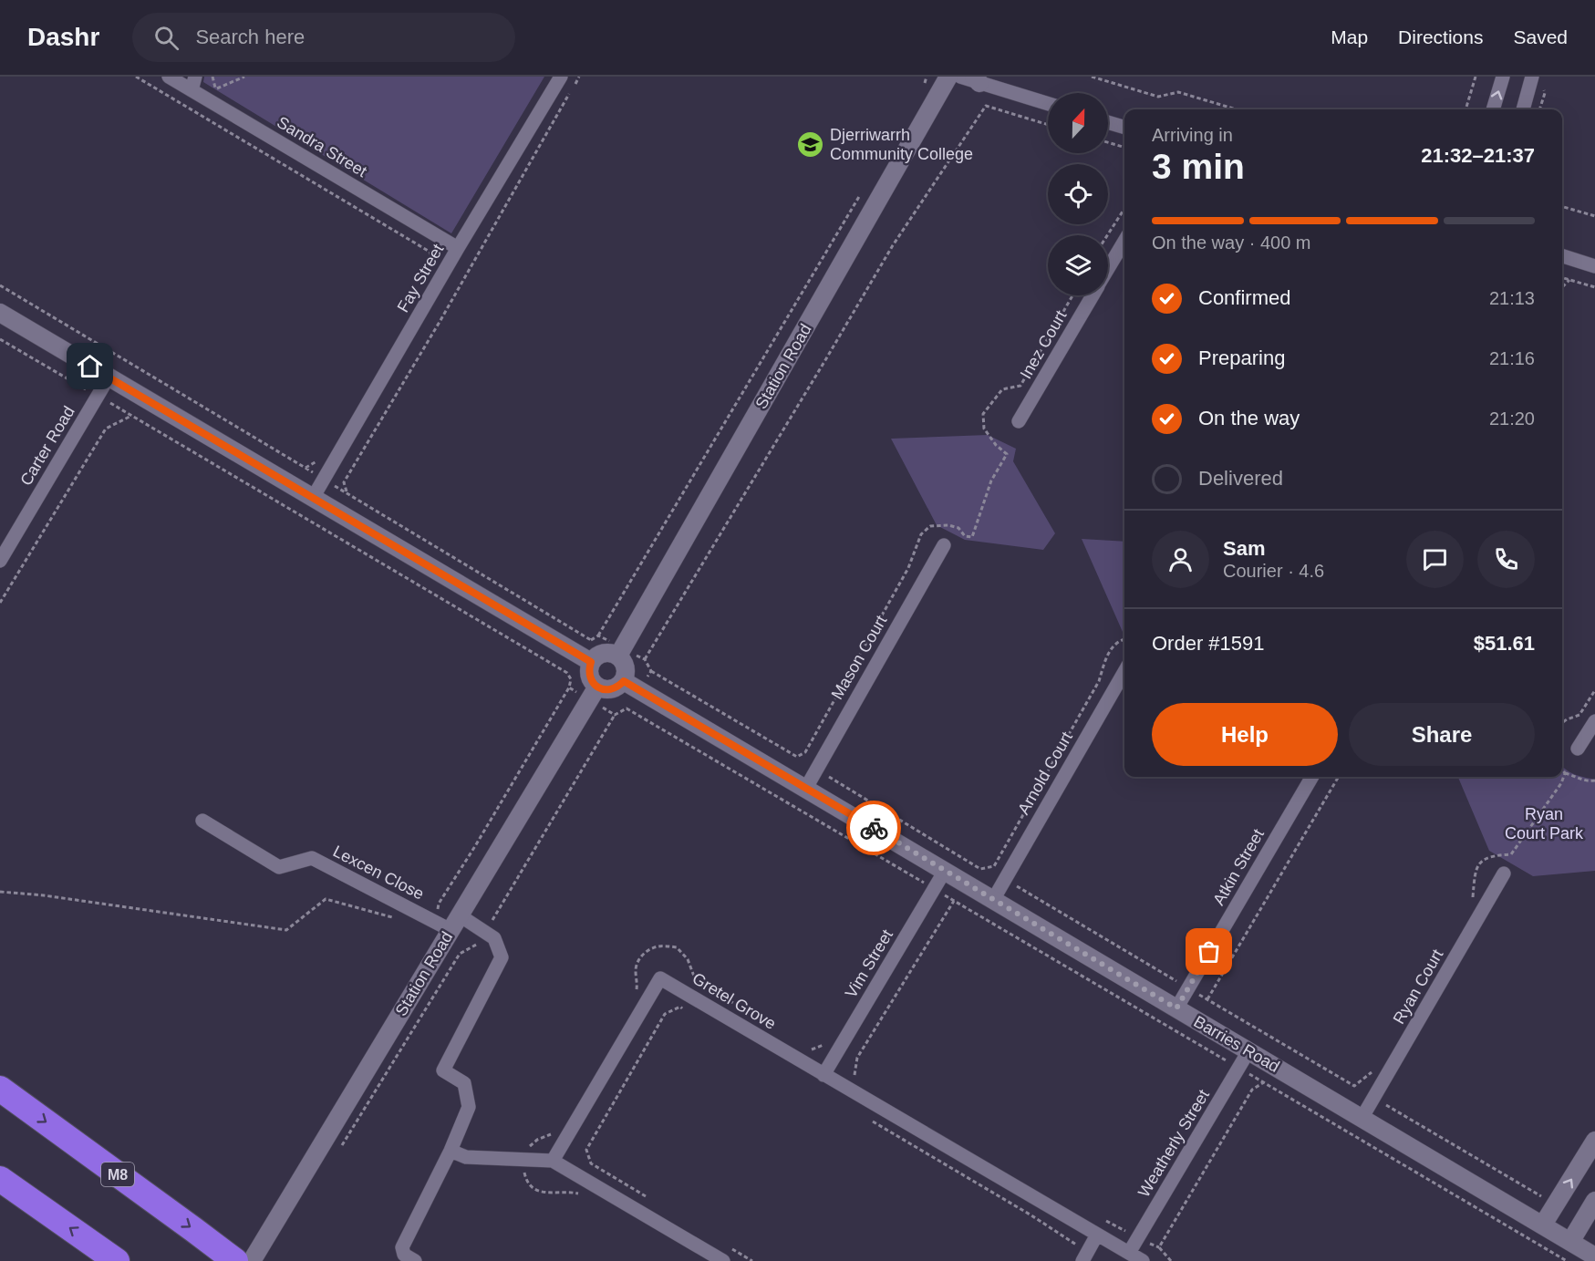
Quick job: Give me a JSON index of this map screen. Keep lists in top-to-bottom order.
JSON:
{
  "streets": {
    "highway": ["M8"],
    "street": [
      "Sandra Street",
      "Fay Street",
      "Inez Court",
      "Station Road",
      "Carter Road",
      "Mason Court",
      "Arnold Court",
      "Atkin Street",
      "Lexcen Close",
      "Vim Street",
      "Ryan Court",
      "Gretel Grove",
      "Barries Road",
      "Weatherly Street"
    ]
  },
  "crossings": [
    ["Sandra Street", "Fay Street"],
    ["Station Road", "Lexcen Close"],
    ["Station Road", "Barries Road"],
    ["Mason Court", "Barries Road"],
    ["Arnold Court", "Barries Road"],
    ["Atkin Street", "Barries Road"],
    ["Vim Street", "Gretel Grove"],
    ["Vim Street", "Barries Road"],
    ["Ryan Court", "Barries Road"],
    ["Gretel Grove", "Weatherly Street"],
    ["Barries Road", "Weatherly Street"]
  ],
  "parks": ["Ryan Court Park"],
  "places": {
    "school or university": ["Djerriwarrh Community College"]
  },
  "north": "top",
  "page": {
    "header": "Dashr",
    "search": "Search here",
    "nav": ["Map", "Directions", "Saved"],
    "heading": ["3 min", "Arriving in", "21:32–21:37"],
    "panel": [
      "Sam",
      "Courier · 4.6",
      "Order #1591",
      "$51.61"
    ],
    "bar": "On the way · 400 m",
    "list": [
      ["Confirmed", "21:13"],
      ["Preparing", "21:16"],
      ["On the way", "21:20"],
      "Delivered"
    ],
    "buttons": ["Help", "Share"]
  }
}
